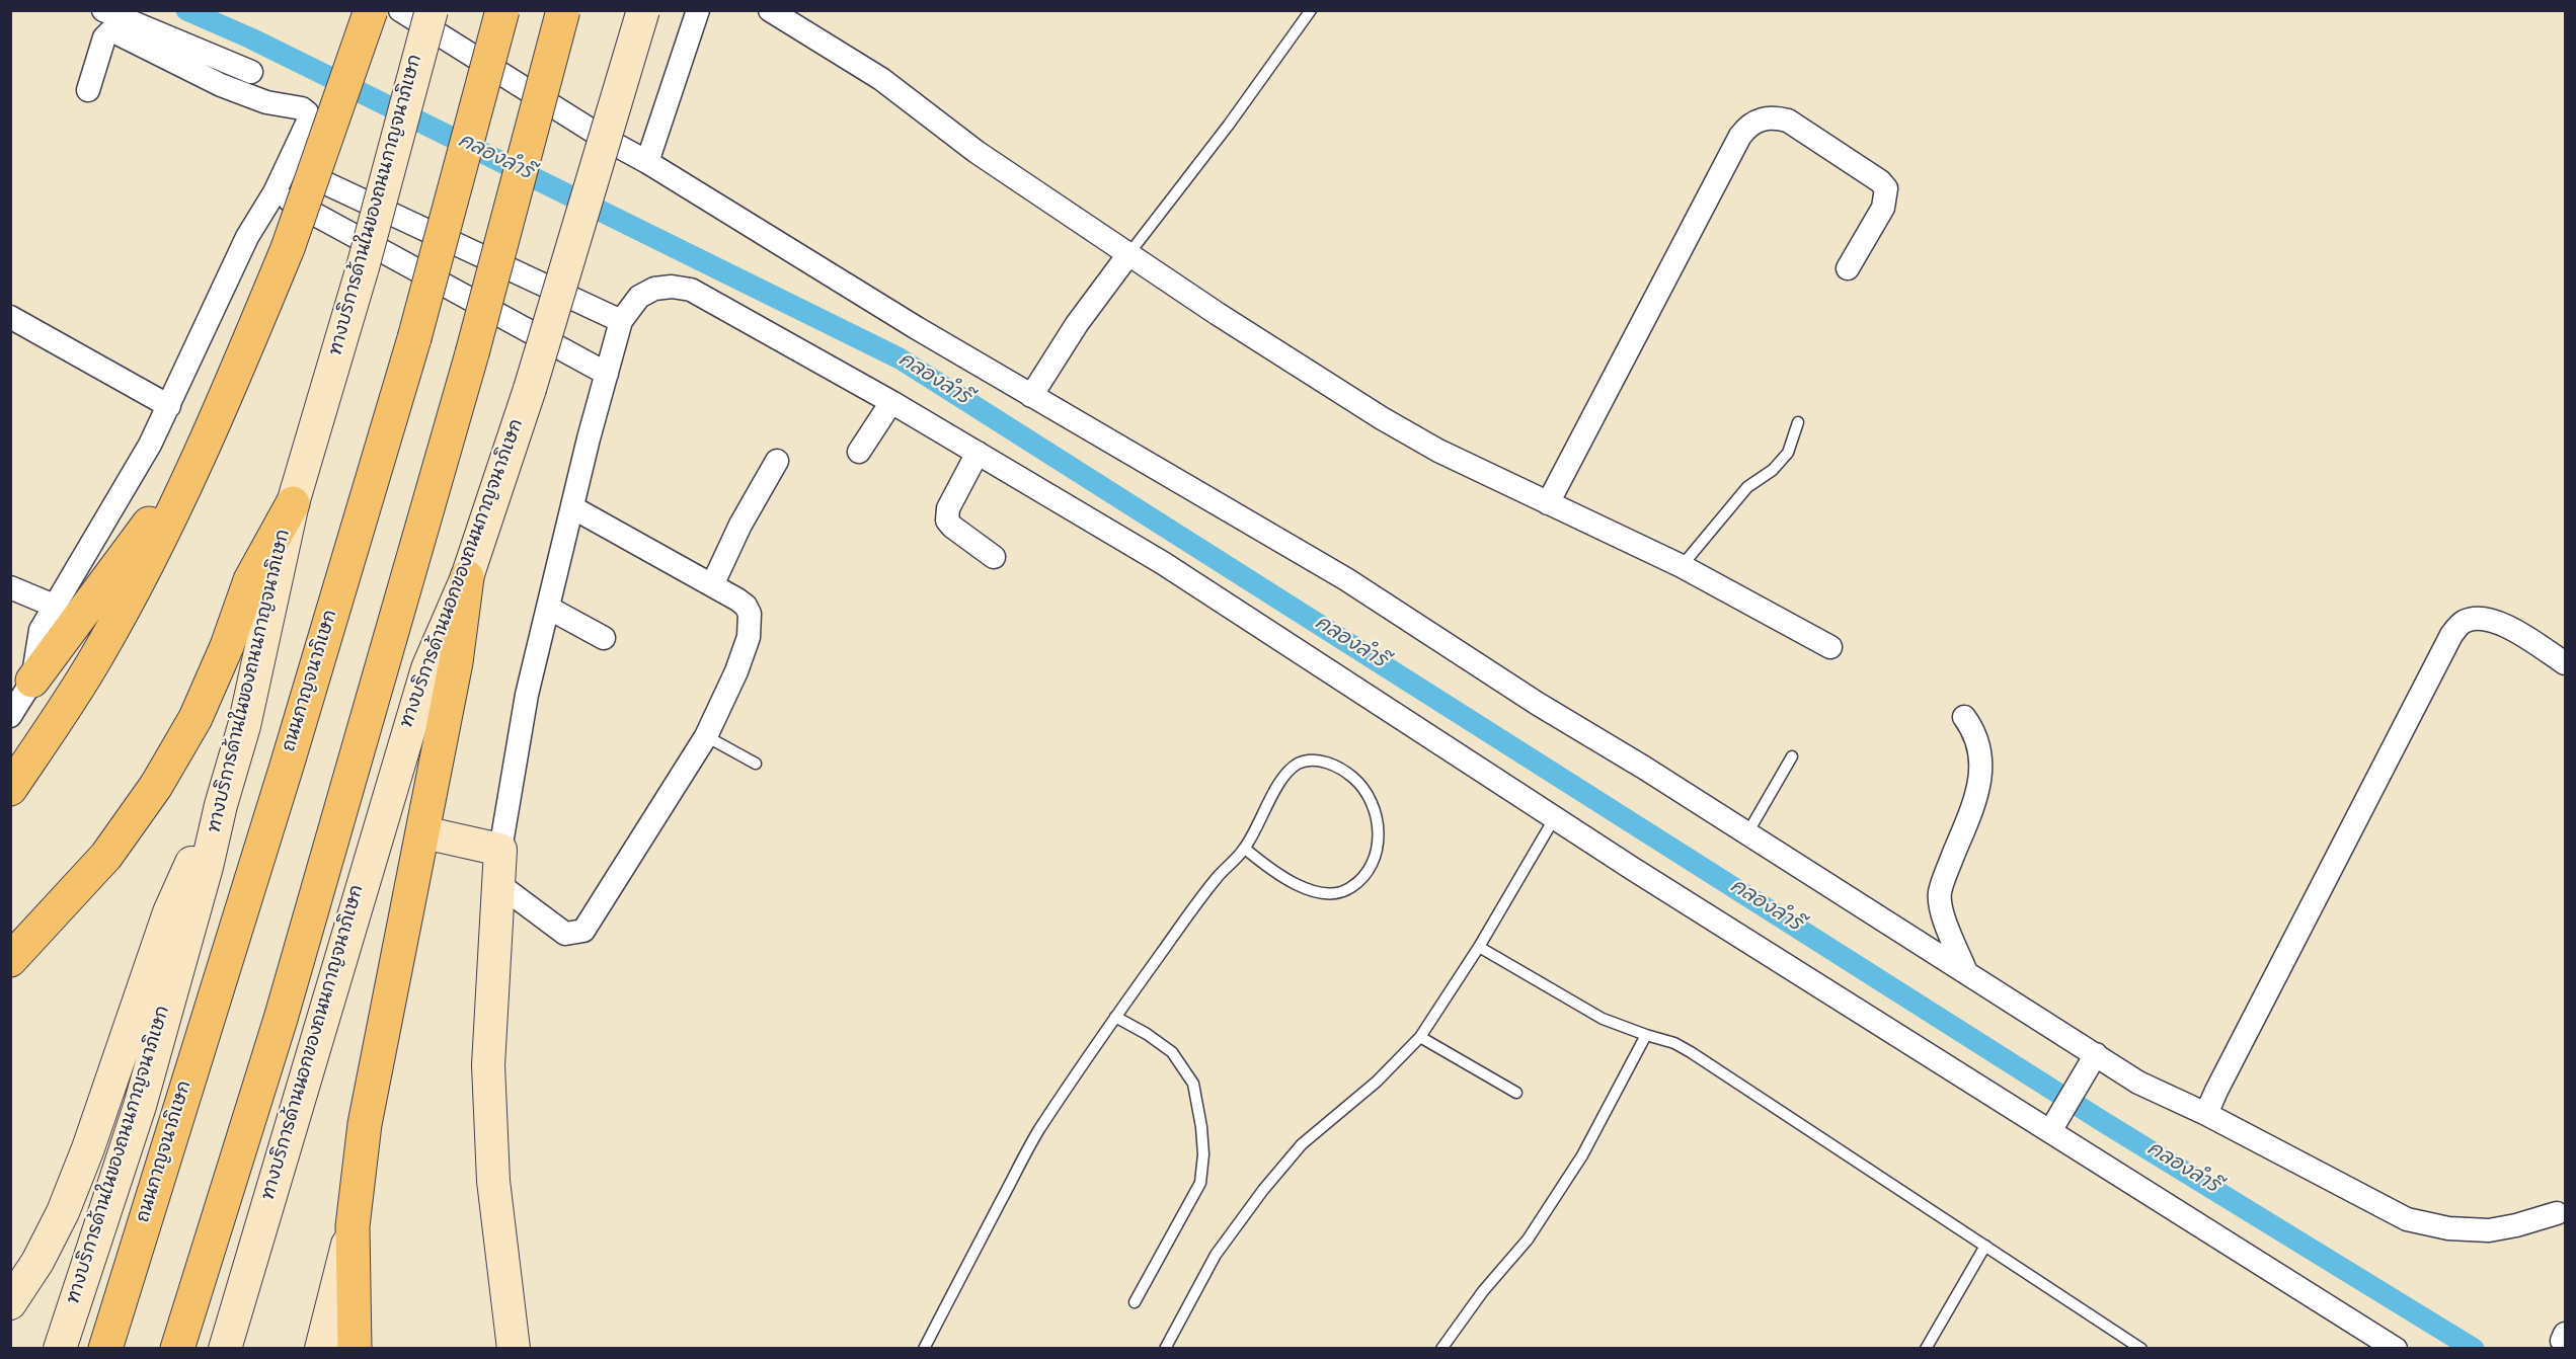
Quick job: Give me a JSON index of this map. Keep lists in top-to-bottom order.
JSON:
{
  "streets": {
    "main road": ["ทางบริการด้านในของถนนกาญจนาภิเษก", "ทางบริการด้านนอกของถนนกาญจนาภิเษก", "ถนนกาญจนาภิเษก"]
  },
  "water": ["คลองลำรี"]
}
